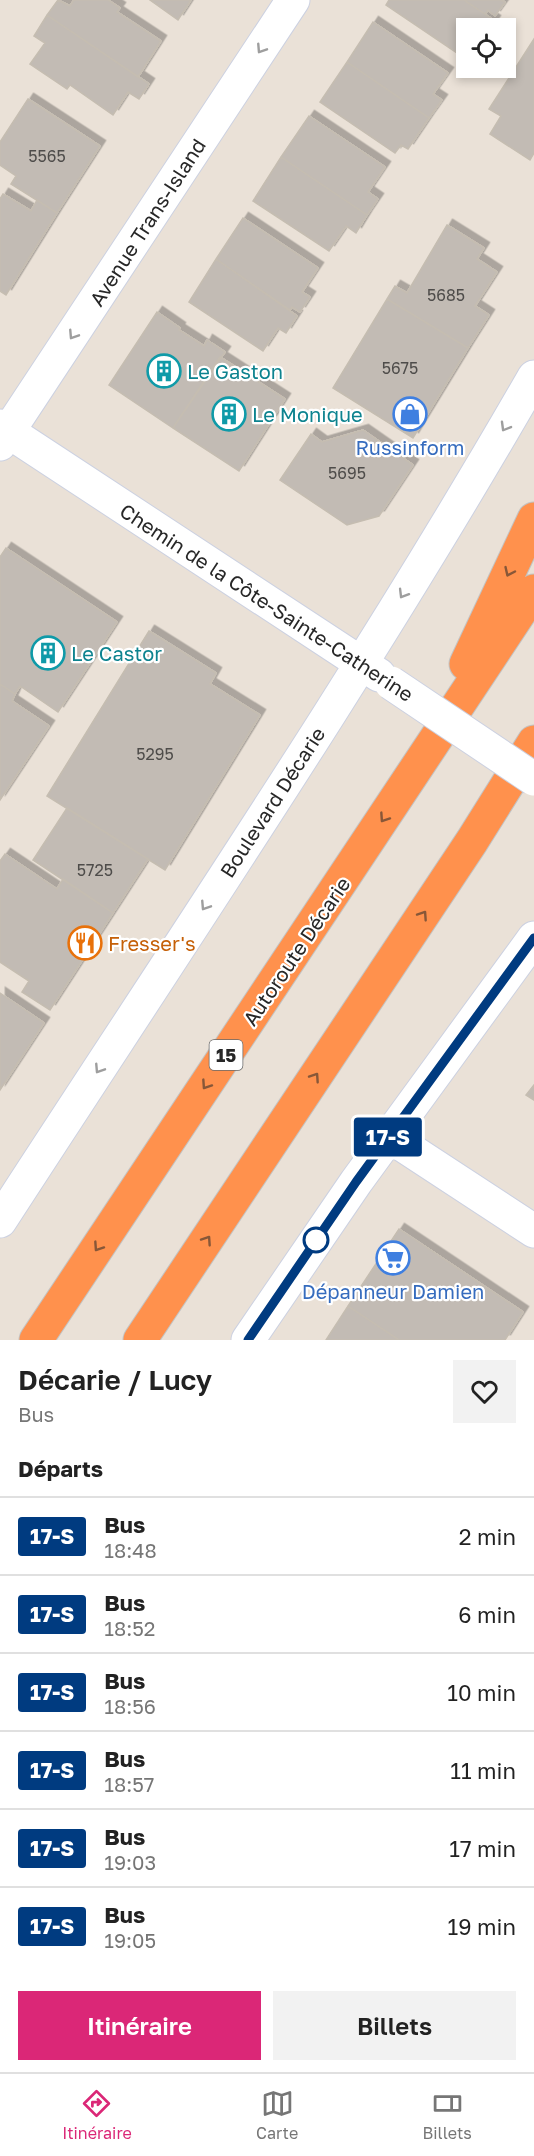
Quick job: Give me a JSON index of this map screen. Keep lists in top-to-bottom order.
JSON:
{
  "streets": {
    "highway": ["Autoroute Décarie", "15"],
    "main road": ["Avenue Trans-Island", "Chemin de la Côte-Sainte-Catherine", "Boulevard Décarie"]
  },
  "crossings": [
    ["Avenue Trans-Island", "Chemin de la Côte-Sainte-Catherine"],
    ["Chemin de la Côte-Sainte-Catherine", "Boulevard Décarie"]
  ],
  "one_way": ["Avenue Trans-Island"],
  "places": {
    "building": ["Le Gaston", "Le Monique", "Le Castor"],
    "shop": ["Russinform"],
    "restaurant": ["Fresser's"],
    "supermarket": ["Dépanneur Damien"]
  },
  "lines": ["bus line 17-S"],
  "house_numbers": [
    "5565",
    "5685",
    "5675",
    "5695",
    "5295",
    "5725"
  ],
  "page": {
    "on_map": "17-S",
    "heading": [
      ["Décarie / Lucy", "Bus"],
      "Départs"
    ],
    "list": [
      {
        "mark": "17-S",
        "name": "Bus",
        "note": "18:48",
        "value": "2 min"
      },
      {
        "mark": "17-S",
        "name": "Bus",
        "note": "18:52",
        "value": "6 min"
      },
      {
        "mark": "17-S",
        "name": "Bus",
        "note": "18:56",
        "value": "10 min"
      },
      {
        "mark": "17-S",
        "name": "Bus",
        "note": "18:57",
        "value": "11 min"
      },
      {
        "mark": "17-S",
        "name": "Bus",
        "note": "19:03",
        "value": "17 min"
      },
      {
        "mark": "17-S",
        "name": "Bus",
        "note": "19:05",
        "value": "19 min"
      }
    ],
    "buttons": ["Itinéraire", "Billets"],
    "tabs": ["Itinéraire", "Carte", "Billets"]
  }
}
